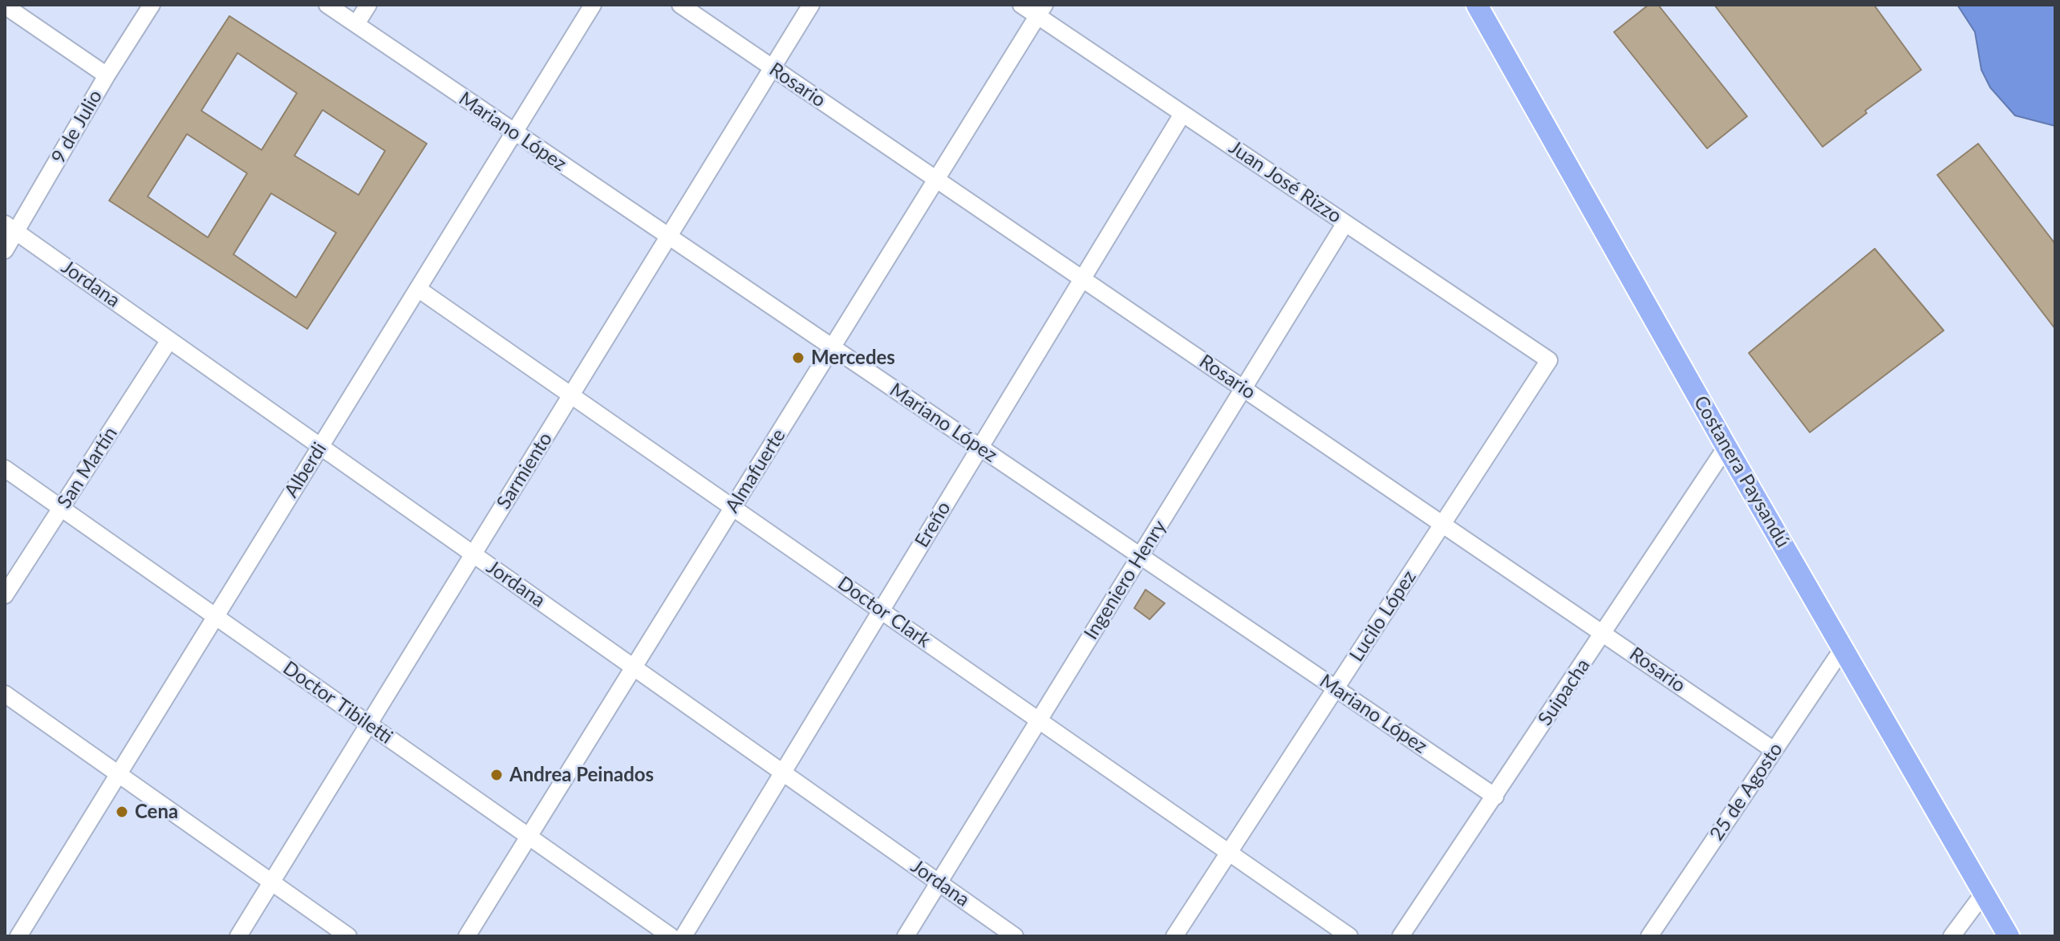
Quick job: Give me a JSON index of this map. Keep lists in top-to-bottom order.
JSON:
{
  "streets": {
    "main road": ["Costanera Paysandú"],
    "street": [
      "Rosario",
      "9 de Julio",
      "Mariano López",
      "Juan José Rizzo",
      "Jordana",
      "San Martín",
      "Alberdi",
      "Sarmiento",
      "Almafuerte",
      "Ereño",
      "Ingeniero Henry",
      "Doctor Clark",
      "Lucilo López",
      "Suipacha",
      "Doctor Tibiletti",
      "25 de Agosto"
    ]
  },
  "crossings": [
    ["Rosario", "Sarmiento"],
    ["Rosario", "Almafuerte"],
    ["Rosario", "Ereño"],
    ["Rosario", "Ingeniero Henry"],
    ["Rosario", "Lucilo López"],
    ["Rosario", "Suipacha"],
    ["Rosario", "25 de Agosto"],
    ["9 de Julio", "Jordana"],
    ["Mariano López", "Alberdi"],
    ["Mariano López", "Sarmiento"],
    ["Mariano López", "Almafuerte"],
    ["Mariano López", "Ereño"],
    ["Mariano López", "Ingeniero Henry"],
    ["Mariano López", "Lucilo López"],
    ["Mariano López", "Suipacha"],
    ["Juan José Rizzo", "Almafuerte"],
    ["Juan José Rizzo", "Ereño"],
    ["Juan José Rizzo", "Ingeniero Henry"],
    ["Juan José Rizzo", "Lucilo López"],
    ["Jordana", "San Martín"],
    ["Jordana", "Alberdi"],
    ["Jordana", "Sarmiento"],
    ["Jordana", "Almafuerte"],
    ["Jordana", "Ereño"],
    ["Jordana", "Ingeniero Henry"],
    ["San Martín", "Doctor Tibiletti"],
    ["Alberdi", "Doctor Clark"],
    ["Alberdi", "Doctor Tibiletti"],
    ["Sarmiento", "Doctor Clark"],
    ["Sarmiento", "Doctor Tibiletti"],
    ["Almafuerte", "Doctor Clark"],
    ["Almafuerte", "Doctor Tibiletti"],
    ["Costanera Paysandú", "Suipacha"],
    ["Costanera Paysandú", "25 de Agosto"],
    ["Ereño", "Doctor Clark"],
    ["Ingeniero Henry", "Doctor Clark"],
    ["Doctor Clark", "Lucilo López"]
  ],
  "places": ["Mercedes", "Andrea Peinados", "Cena"]
}
